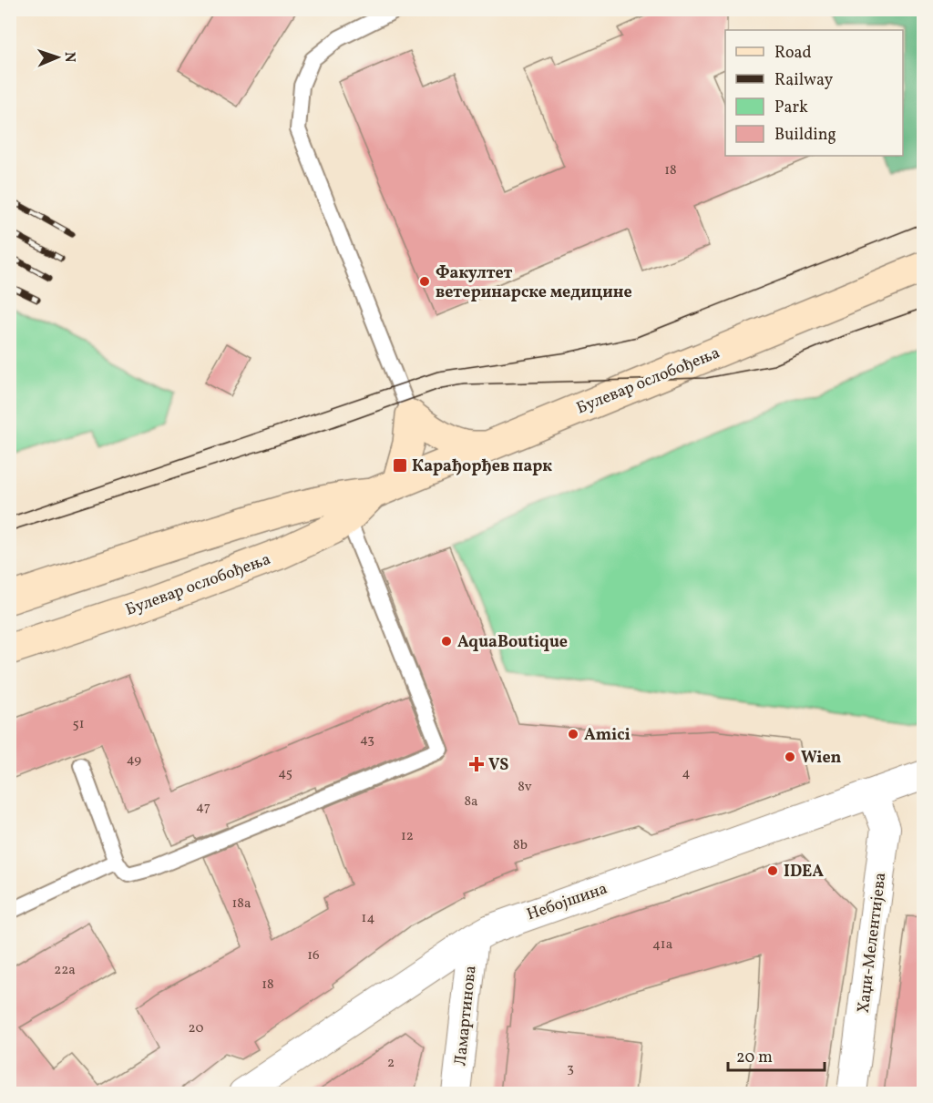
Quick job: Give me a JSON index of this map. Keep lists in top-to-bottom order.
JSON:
{
  "streets": {
    "main road": ["Булевар ослобођења"],
    "street": ["Небојшина", "Хаџи-Мелентијева", "Ламартинова"]
  },
  "crossings": [
    ["Небојшина", "Хаџи-Мелентијева"],
    ["Небојшина", "Ламартинова"]
  ],
  "places": {
    "other": [
      "Факултет ветеринарске медицине",
      "AquaBoutique",
      "Amici",
      "Wien",
      "IDEA"
    ],
    "transit": ["Карађорђев парк"],
    "health": ["VS"]
  },
  "house_numbers": [
    "18",
    "51",
    "43",
    "49",
    "45",
    "4",
    "8v",
    "8a",
    "47",
    "12",
    "8b",
    "18a",
    "14",
    "41a",
    "16",
    "22a",
    "18",
    "20",
    "2",
    "3"
  ],
  "legend": [
    "Road",
    "Railway",
    "Park",
    "Building"
  ],
  "scale_bar": "20 m",
  "north": "right"
}
